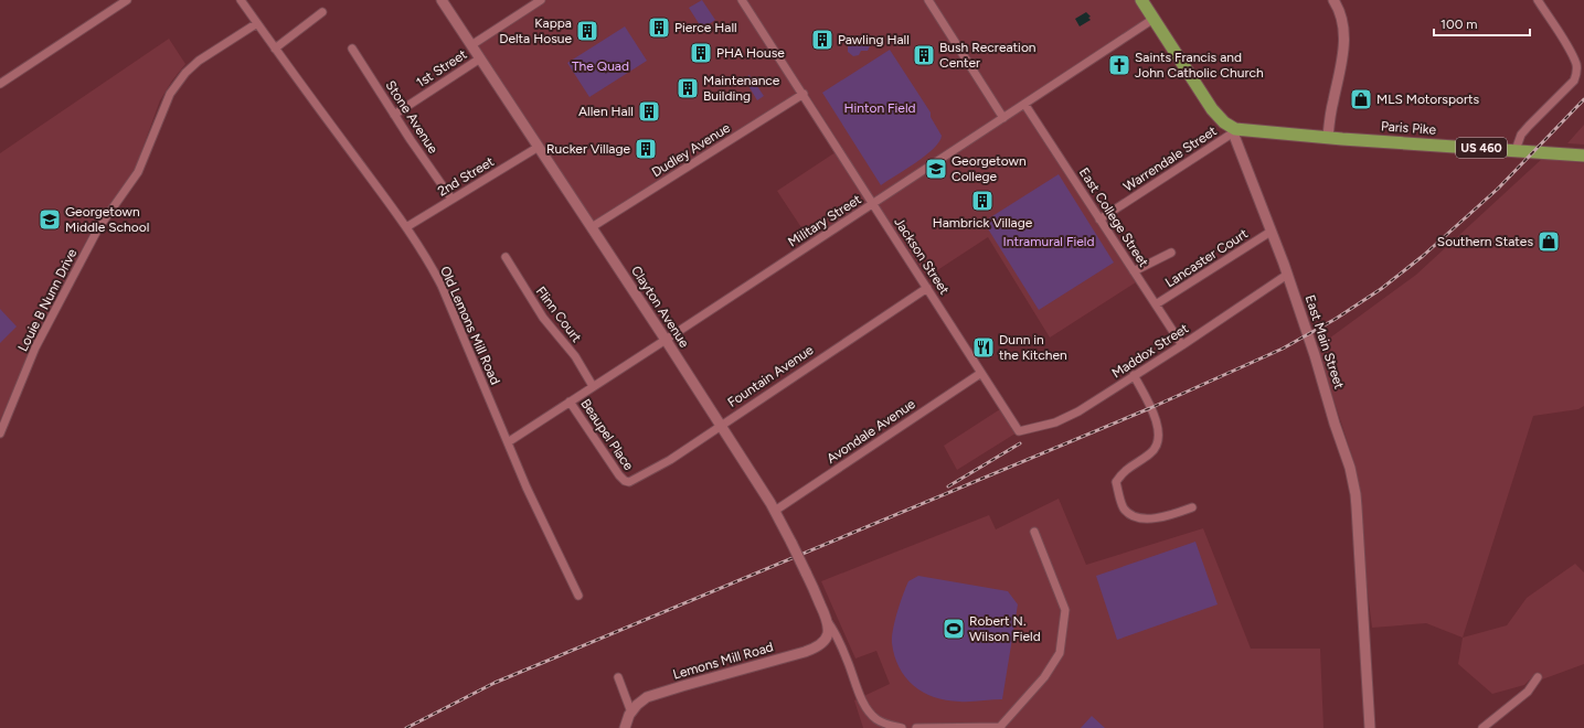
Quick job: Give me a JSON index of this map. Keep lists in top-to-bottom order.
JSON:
{
  "streets": {
    "main road": ["Paris Pike", "US 460", "East Main Street"],
    "street": [
      "1st Street",
      "Stone Avenue",
      "Dudley Avenue",
      "Warrendale Street",
      "2nd Street",
      "East College Street",
      "Military Street",
      "Jackson Street",
      "Lancaster Court",
      "Louie B Nunn Drive",
      "Clayton Avenue",
      "Flinn Court",
      "Old Lemons Mill Road",
      "Maddox Street",
      "Fountain Avenue",
      "Avondale Avenue",
      "Beaupel Place",
      "Lemons Mill Road"
    ]
  },
  "crossings": [
    ["1st Street", "Stone Avenue"],
    ["1st Street", "Clayton Avenue"],
    ["Stone Avenue", "2nd Street"],
    ["Paris Pike", "Warrendale Street"],
    ["Paris Pike", "East Main Street"],
    ["Dudley Avenue", "Jackson Street"],
    ["Dudley Avenue", "Clayton Avenue"],
    ["Warrendale Street", "East College Street"],
    ["Warrendale Street", "East Main Street"],
    ["2nd Street", "Clayton Avenue"],
    ["2nd Street", "Old Lemons Mill Road"],
    ["East College Street", "Military Street"],
    ["East College Street", "Lancaster Court"],
    ["East College Street", "Maddox Street"],
    ["Military Street", "Jackson Street"],
    ["Military Street", "Clayton Avenue"],
    ["Military Street", "Flinn Court"],
    ["Military Street", "Old Lemons Mill Road"],
    ["Military Street", "East Main Street"],
    ["Military Street", "Beaupel Place"],
    ["Jackson Street", "Maddox Street"],
    ["Jackson Street", "Fountain Avenue"],
    ["Jackson Street", "Avondale Avenue"],
    ["Lancaster Court", "East Main Street"],
    ["Louie B Nunn Drive", "Old Lemons Mill Road"],
    ["Clayton Avenue", "Fountain Avenue"],
    ["Clayton Avenue", "Avondale Avenue"],
    ["Clayton Avenue", "Lemons Mill Road"],
    ["East Main Street", "Maddox Street"],
    ["Fountain Avenue", "Beaupel Place"]
  ],
  "parks": ["The Quad", "Hinton Field", "Intramural Field"],
  "places": {
    "building": [
      "Pierce Hall",
      "Kappa Delta Hosue",
      "Pawling Hall",
      "PHA House",
      "Bush Recreation Center",
      "Maintenance Building",
      "Allen Hall",
      "Rucker Village",
      "Hambrick Village"
    ],
    "church": ["Saints Francis and John Catholic Church"],
    "shop": ["MLS Motorsports", "Southern States"],
    "school or university": ["Georgetown College", "Georgetown Middle School"],
    "restaurant": ["Dunn in the Kitchen"],
    "sports": ["Robert N. Wilson Field"]
  },
  "scale_bar": "100 m"
}
